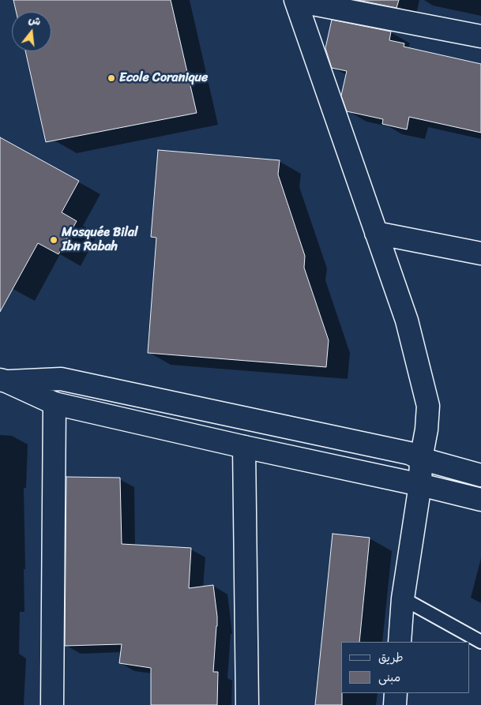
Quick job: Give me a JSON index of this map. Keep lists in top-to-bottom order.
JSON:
{
  "places": ["Ecole Coranique", "Mosquée Bilal Ibn Rabah"],
  "legend": ["طريق", "مبنى"],
  "north": "top"
}
